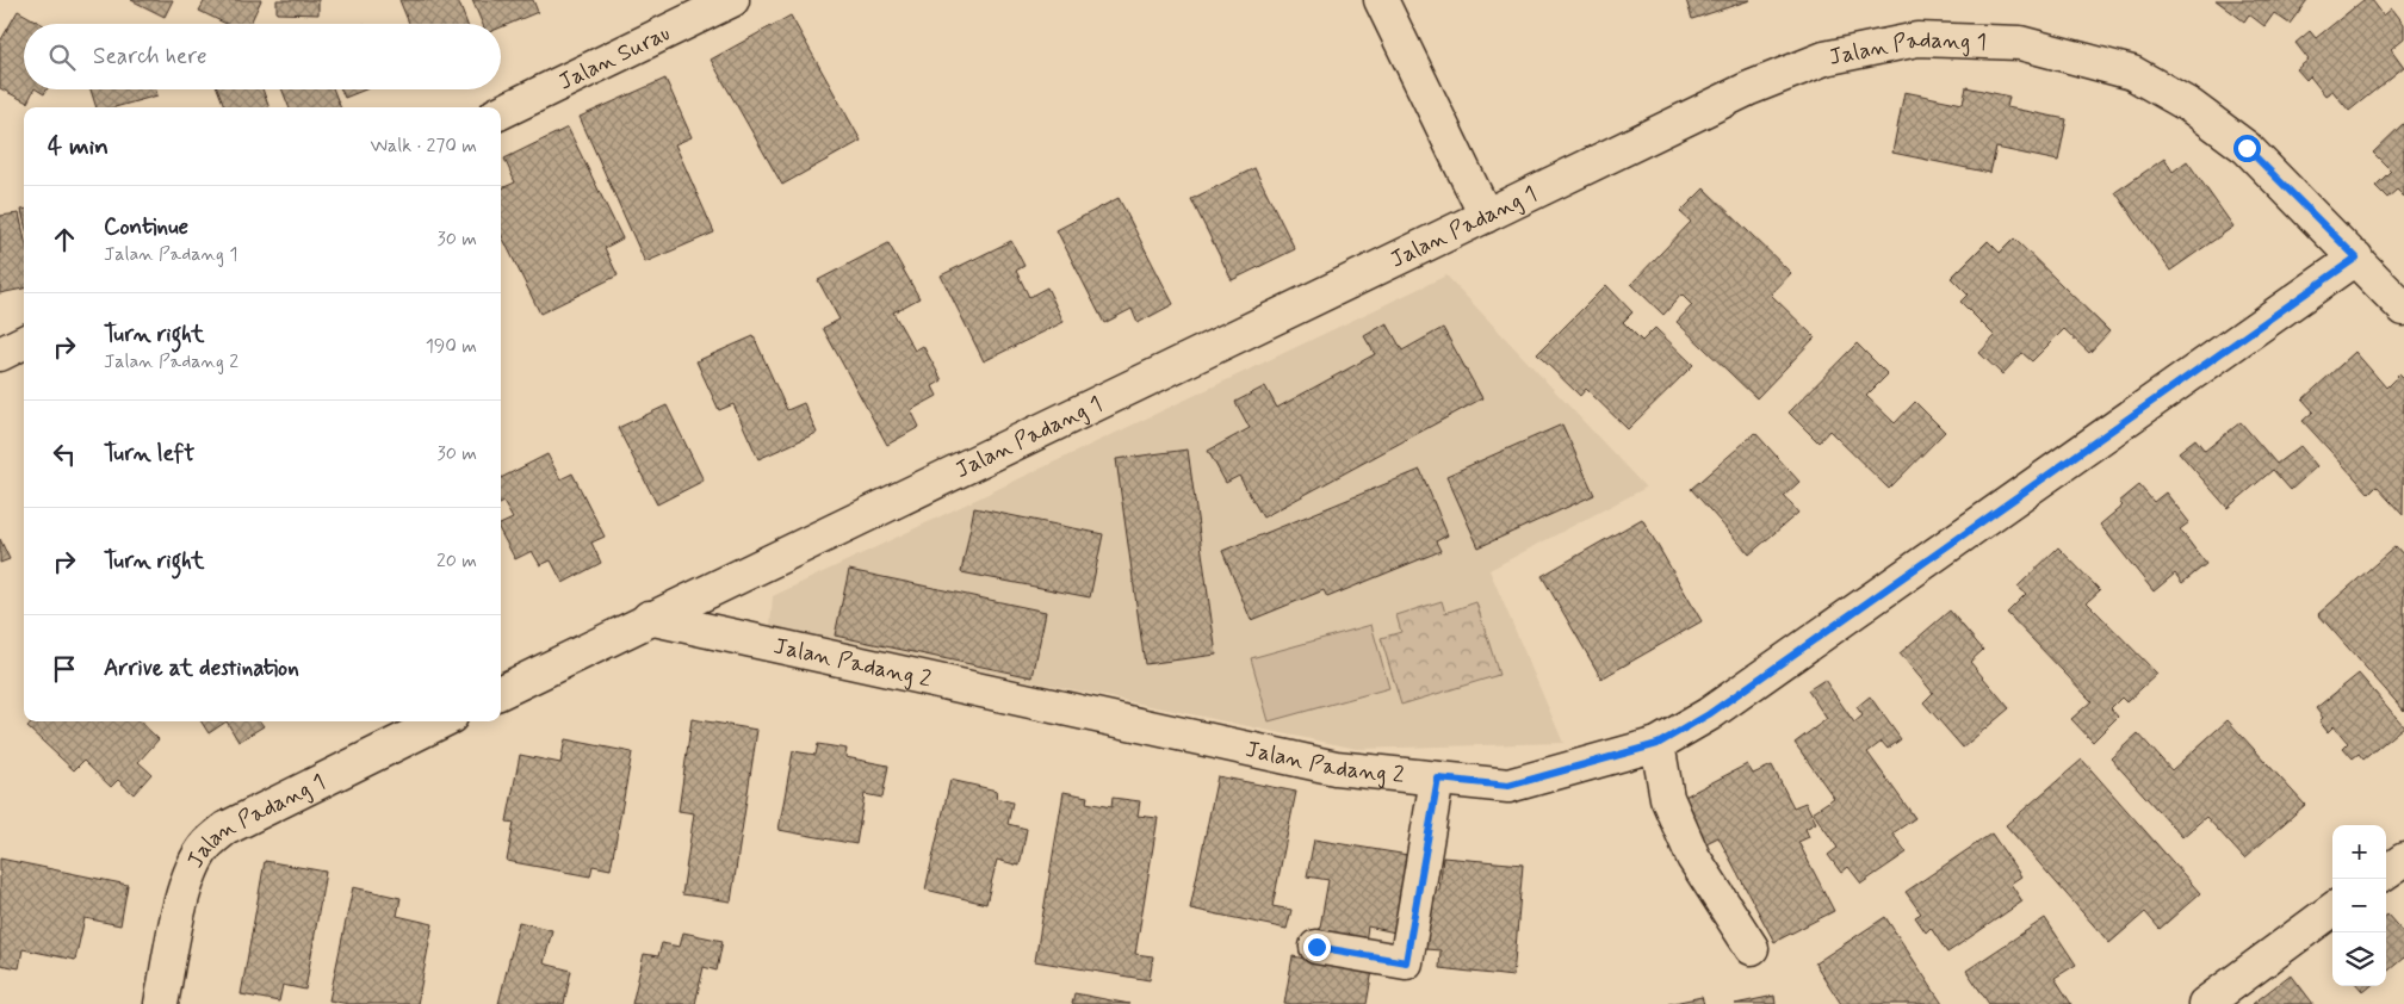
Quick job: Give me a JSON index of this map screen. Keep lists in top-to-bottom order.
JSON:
{
  "streets": {
    "street": ["Jalan Padang 1", "Jalan Surau", "Jalan Padang 2"]
  },
  "crossings": [
    ["Jalan Padang 1", "Jalan Padang 2"]
  ],
  "page": {
    "search": "Search here",
    "heading": ["4 min", "Walk · 270 m"],
    "list": [
      ["Continue", "Jalan Padang 1", "30 m"],
      ["Turn right", "Jalan Padang 2", "190 m"],
      ["Turn left", "30 m"],
      ["Turn right", "20 m"],
      "Arrive at destination"
    ],
    "map_buttons": ["+", "−"]
  }
}
